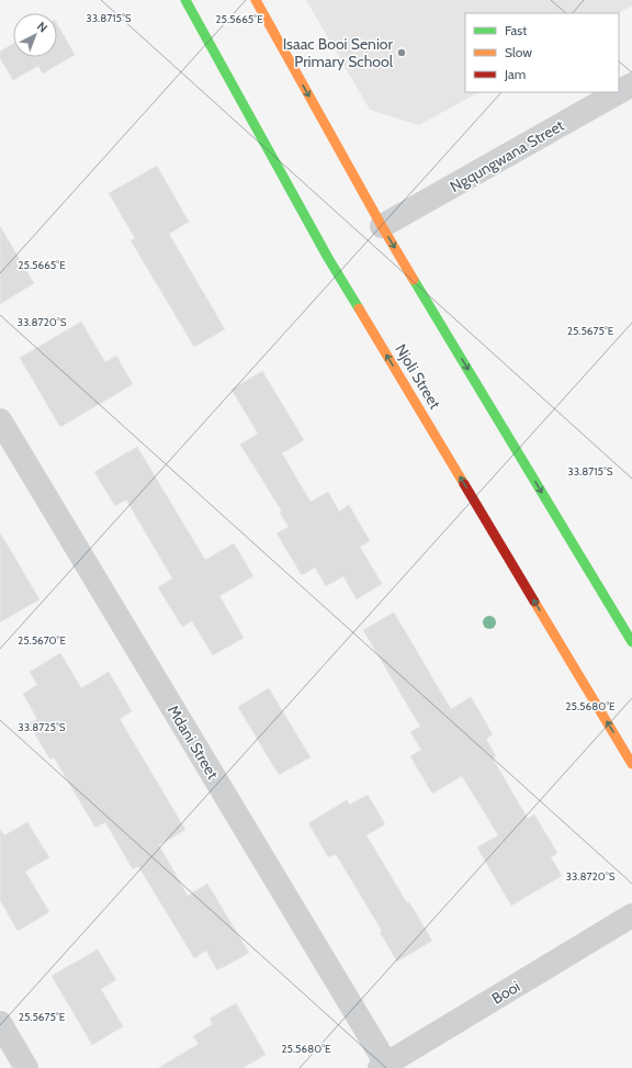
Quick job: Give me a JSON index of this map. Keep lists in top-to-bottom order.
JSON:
{
  "streets": {
    "main road": ["Njoli Street"],
    "street": ["Ngqungwana Street", "Mdani Street", "Booi"]
  },
  "crossings": [
    ["Mdani Street", "Booi"]
  ],
  "places": ["Isaac Booi Senior Primary School"],
  "legend": ["Fast", "Slow", "Jam"],
  "north": "top right",
  "coordinates": [
    "33.8715°S",
    "25.5665°E",
    "33.8720°S",
    "25.5675°E",
    "25.5670°E",
    "25.5680°E",
    "33.8725°S"
  ]
}
